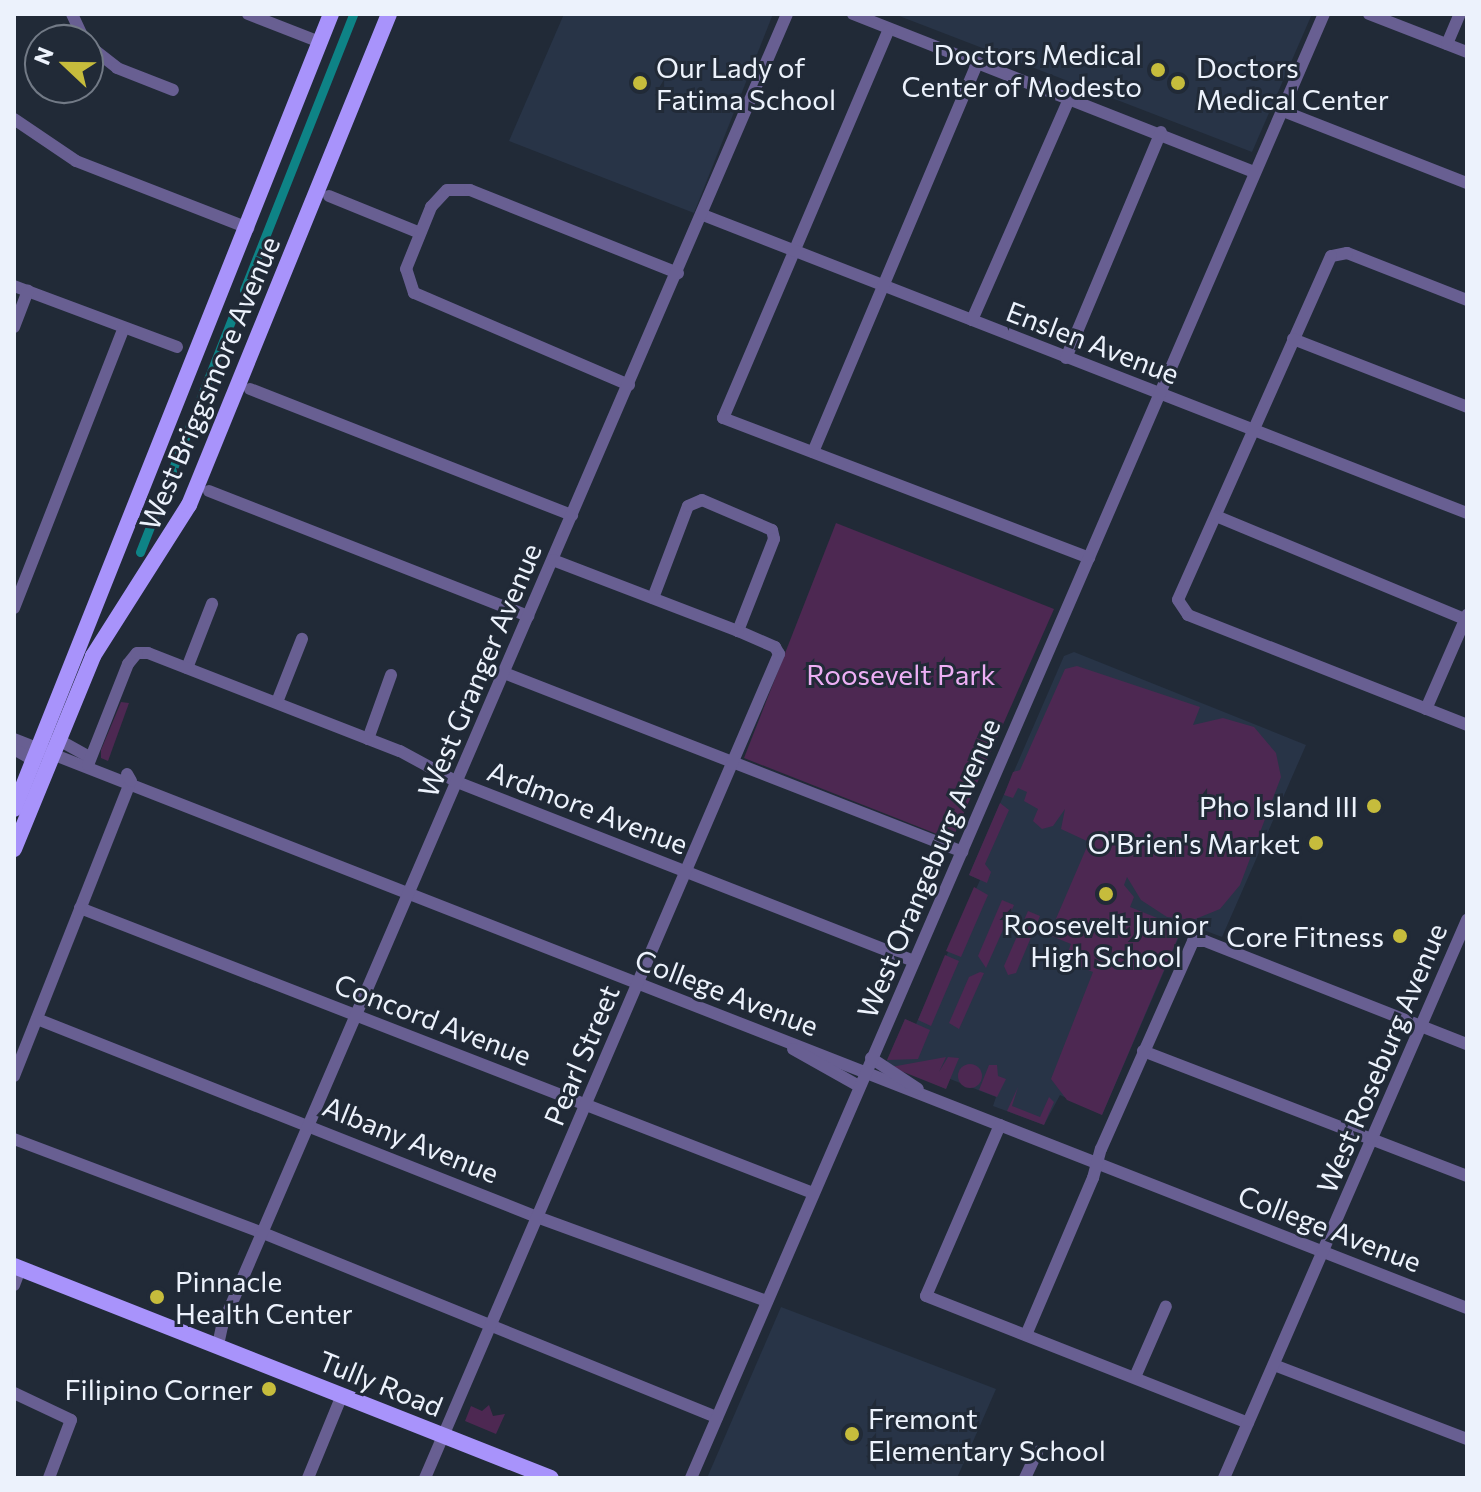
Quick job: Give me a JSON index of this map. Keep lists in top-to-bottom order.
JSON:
{
  "streets": {
    "main road": ["West Briggsmore Avenue", "Tully Road"],
    "street": [
      "Enslen Avenue",
      "West Granger Avenue",
      "Ardmore Avenue",
      "West Orangeburg Avenue",
      "College Avenue",
      "Concord Avenue",
      "Pearl Street",
      "West Roseburg Avenue",
      "Albany Avenue"
    ]
  },
  "crossings": [
    ["Enslen Avenue", "West Granger Avenue"],
    ["Enslen Avenue", "West Orangeburg Avenue"],
    ["West Briggsmore Avenue", "College Avenue"],
    ["West Granger Avenue", "Ardmore Avenue"],
    ["West Granger Avenue", "College Avenue"],
    ["West Granger Avenue", "Concord Avenue"],
    ["West Granger Avenue", "Albany Avenue"],
    ["West Granger Avenue", "Tully Road"],
    ["Ardmore Avenue", "West Orangeburg Avenue"],
    ["Ardmore Avenue", "College Avenue"],
    ["Ardmore Avenue", "Pearl Street"],
    ["West Orangeburg Avenue", "College Avenue"],
    ["West Orangeburg Avenue", "Concord Avenue"],
    ["West Orangeburg Avenue", "Albany Avenue"],
    ["College Avenue", "Pearl Street"],
    ["College Avenue", "West Roseburg Avenue"],
    ["Concord Avenue", "Pearl Street"],
    ["Pearl Street", "Albany Avenue"],
    ["Pearl Street", "Tully Road"]
  ],
  "parks": ["Roosevelt Park"],
  "places": [
    "Doctors Medical Center of Modesto",
    "Our Lady of Fatima School",
    "Doctors Medical Center",
    "Pho Island III",
    "O'Brien's Market",
    "Roosevelt Junior High School",
    "Core Fitness",
    "Pinnacle Health Center",
    "Filipino Corner",
    "Fremont Elementary School"
  ],
  "north": "left"
}
